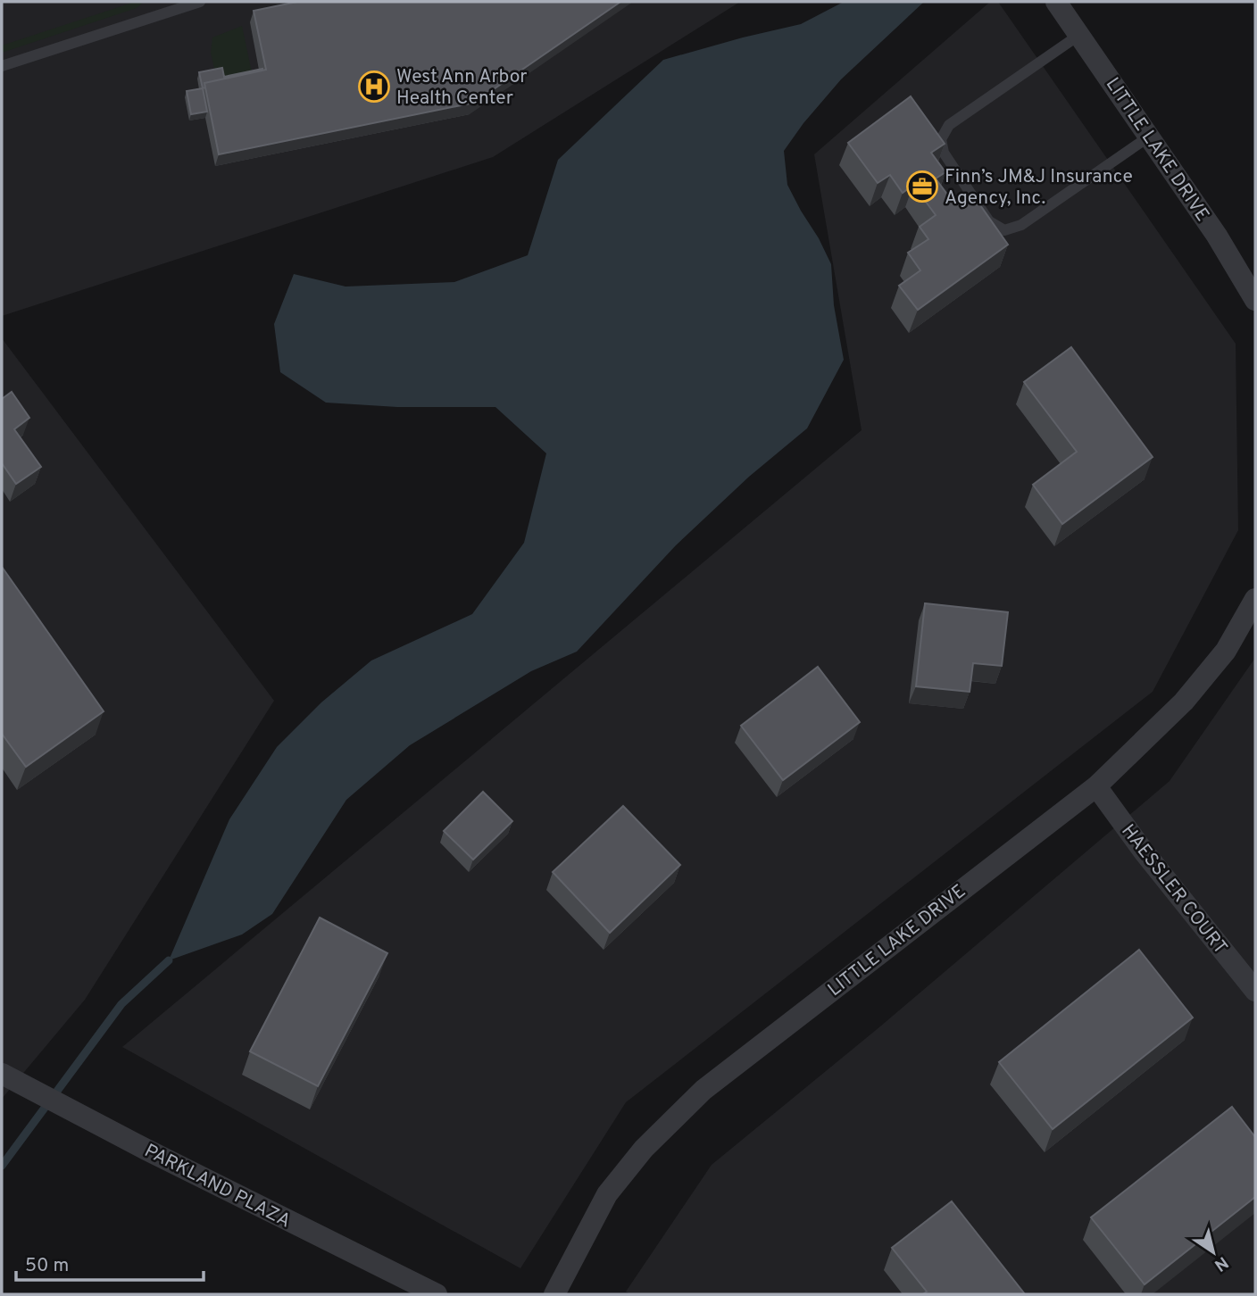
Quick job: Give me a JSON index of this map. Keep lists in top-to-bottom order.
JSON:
{
  "streets": {
    "street": ["LITTLE LAKE DRIVE", "HAESSLER COURT", "PARKLAND PLAZA"]
  },
  "crossings": [
    ["LITTLE LAKE DRIVE", "HAESSLER COURT"]
  ],
  "places": {
    "hospital": ["West Ann Arbor Health Center"],
    "office": ["Finn’s JM&J Insurance Agency, Inc."]
  },
  "scale_bar": "50 m",
  "north": "bottom right"
}
